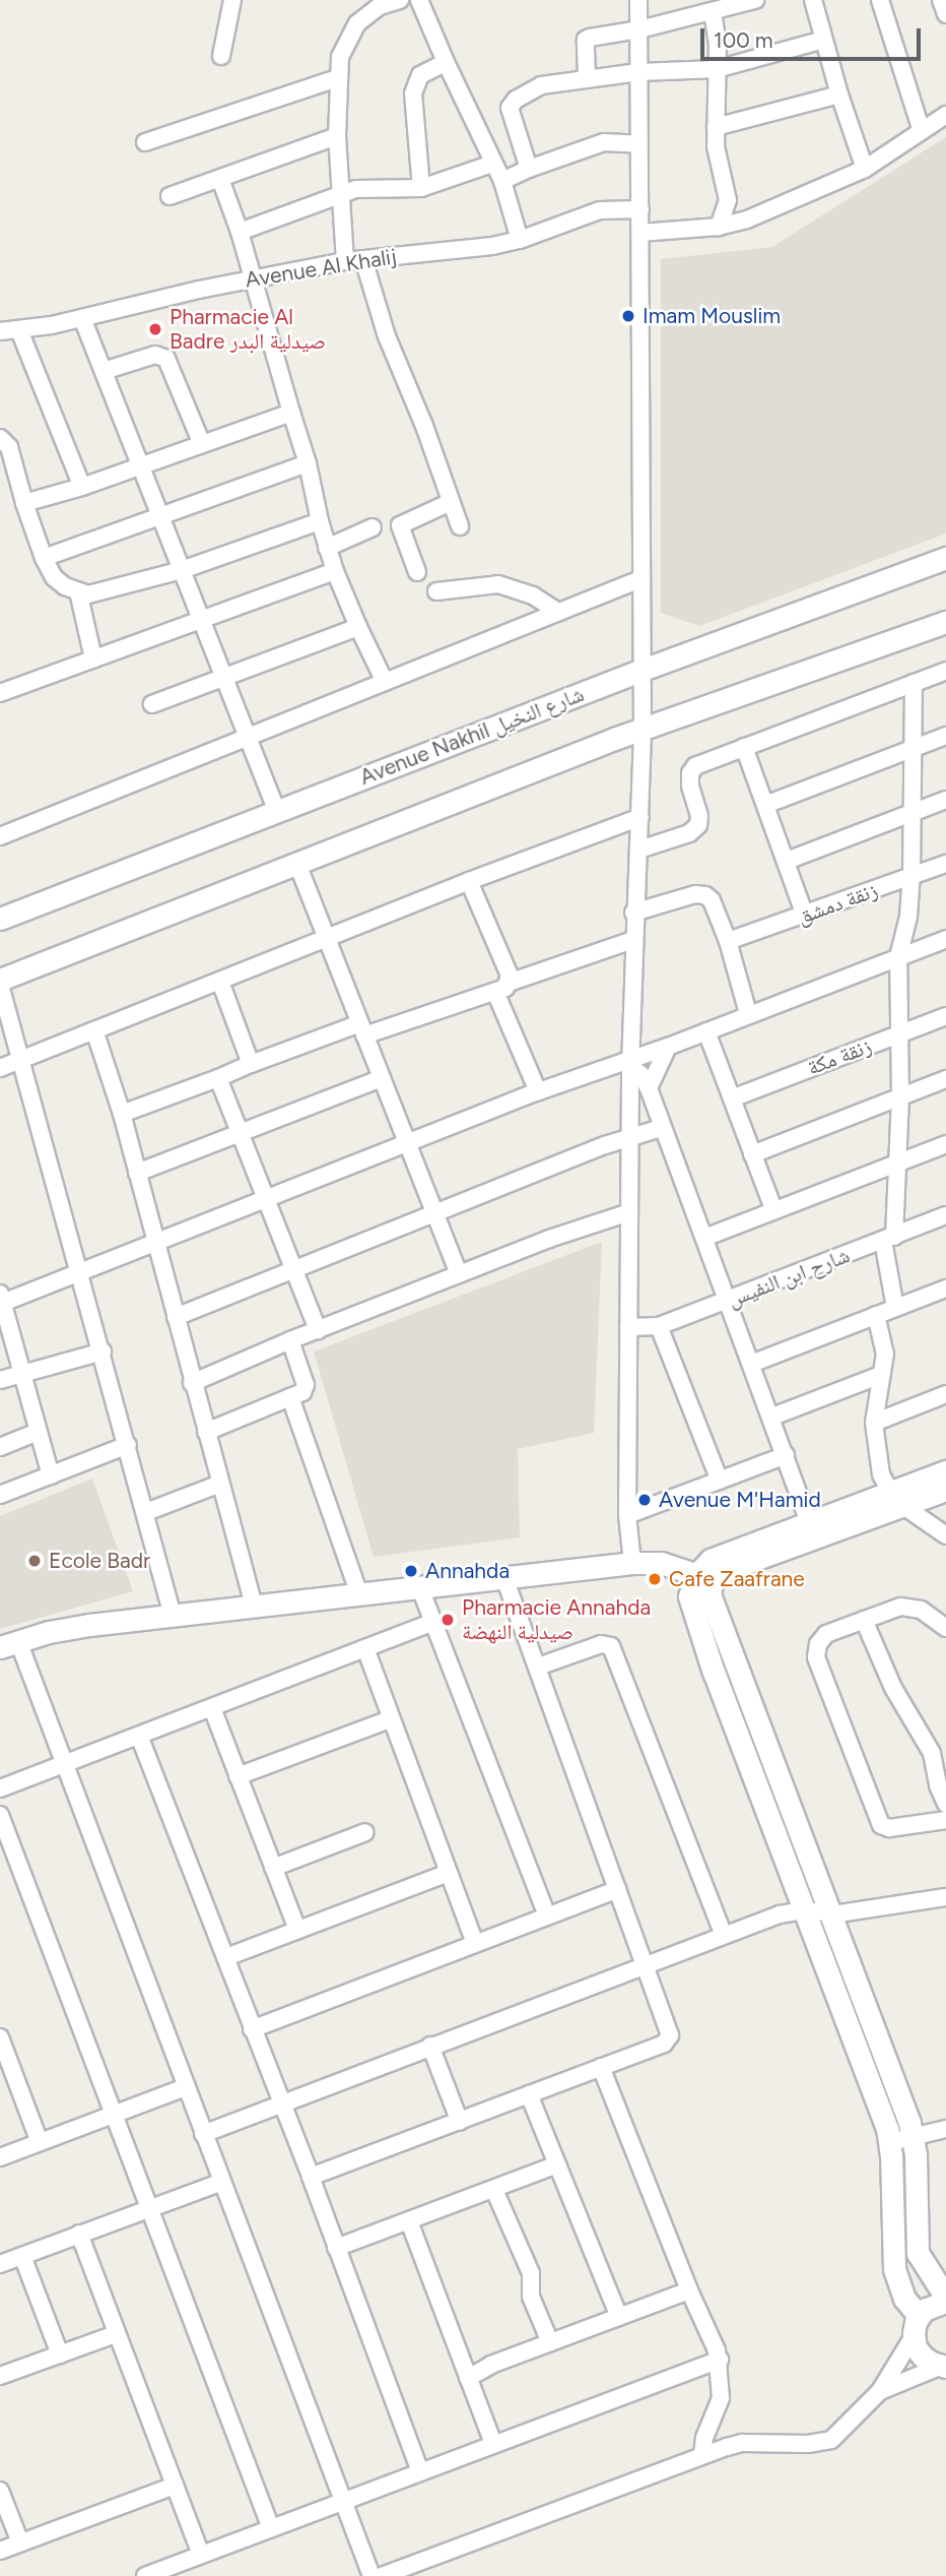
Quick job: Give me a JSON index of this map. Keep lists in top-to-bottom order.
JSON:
{
  "streets": {
    "street": [
      "Avenue Al Khalij",
      "Avenue Nakhil شارع النخيل",
      "زنقة دمشق",
      "زنقة مكة",
      "شارح ابن النفيس"
    ]
  },
  "places": [
    "Imam Mouslim",
    "Pharmacie Al Badre صيدلية البدر",
    "Avenue M'Hamid",
    "Ecole Badr",
    "Annahda",
    "Cafe Zaafrane",
    "Pharmacie Annahda صيدلية النهضة"
  ],
  "scale_bar": "100 m"
}
